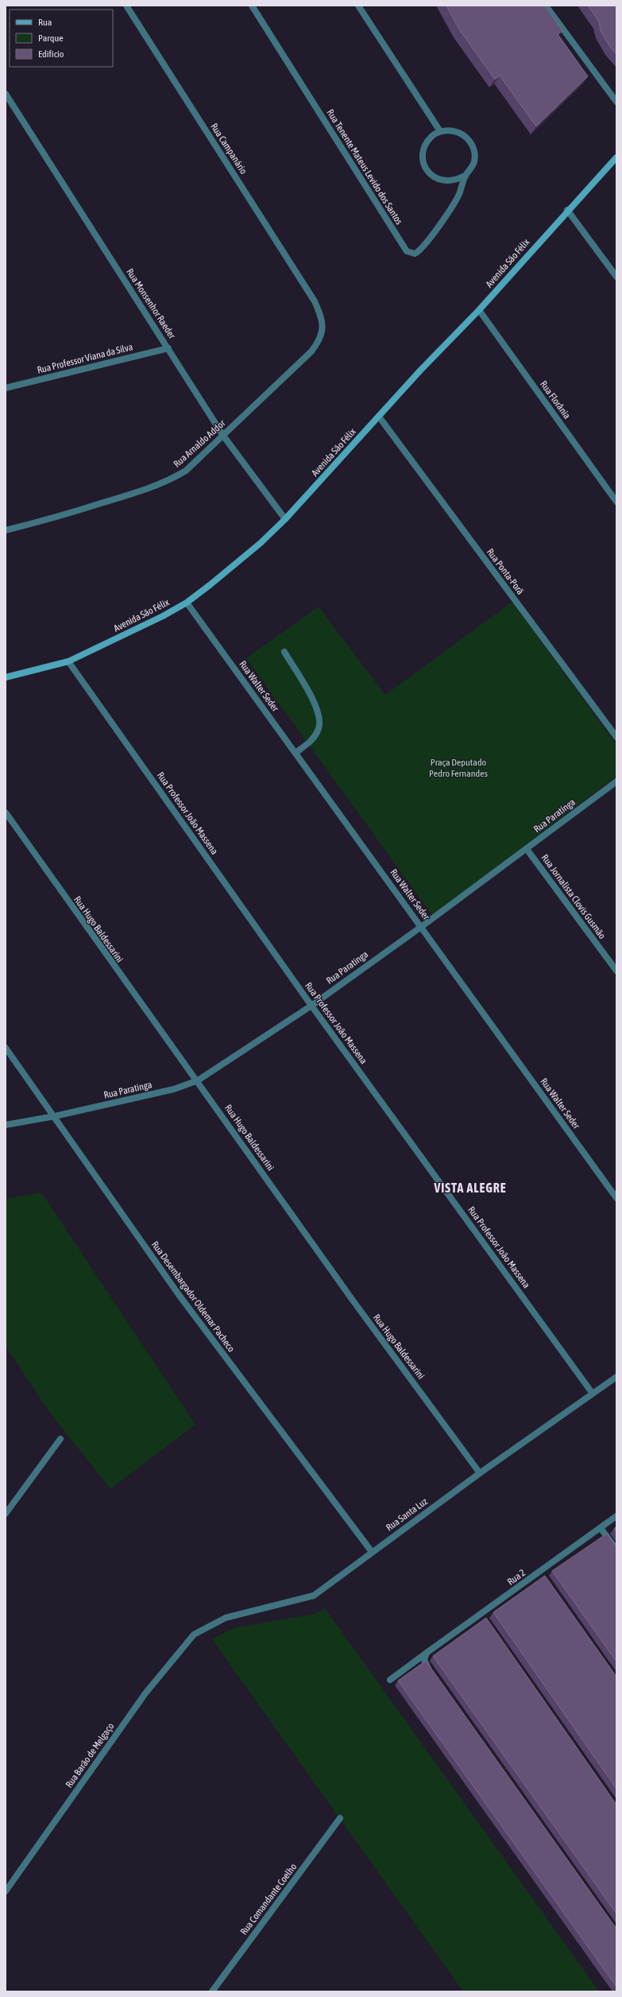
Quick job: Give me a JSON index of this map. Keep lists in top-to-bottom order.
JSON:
{
  "streets": {
    "street": [
      "Rua Campanário",
      "Rua Tenente Mateus Levido dos Santos",
      "Avenida São Félix",
      "Rua Monsenhor Raeder",
      "Rua Professor Viana da Silva",
      "Rua Florânia",
      "Rua Arnaldo Addor",
      "Rua Ponta-Porã",
      "Rua Walter Seder",
      "Rua Professor João Massena",
      "Rua Paratinga",
      "Rua Jornalista Clovis Gusmão",
      "Rua Hugo Baldessarini",
      "Rua Desembargador Oldemar Pacheco",
      "Rua Santa Luz",
      "Rua 2",
      "Rua Barão de Melgaço",
      "Rua Comandante Coelho"
    ]
  },
  "crossings": [
    ["Rua Campanário", "Rua Arnaldo Addor"],
    ["Avenida São Félix", "Rua Monsenhor Raeder"],
    ["Avenida São Félix", "Rua Florânia"],
    ["Avenida São Félix", "Rua Ponta-Porã"],
    ["Avenida São Félix", "Rua Walter Seder"],
    ["Avenida São Félix", "Rua Professor João Massena"],
    ["Rua Monsenhor Raeder", "Rua Professor Viana da Silva"],
    ["Rua Monsenhor Raeder", "Rua Arnaldo Addor"],
    ["Rua Walter Seder", "Rua Paratinga"],
    ["Rua Professor João Massena", "Rua Paratinga"],
    ["Rua Professor João Massena", "Rua Santa Luz"],
    ["Rua Paratinga", "Rua Jornalista Clovis Gusmão"],
    ["Rua Paratinga", "Rua Hugo Baldessarini"],
    ["Rua Paratinga", "Rua Desembargador Oldemar Pacheco"],
    ["Rua Hugo Baldessarini", "Rua Santa Luz"],
    ["Rua Desembargador Oldemar Pacheco", "Rua Santa Luz"],
    ["Rua Santa Luz", "Rua Barão de Melgaço"]
  ],
  "districts": ["VISTA ALEGRE"],
  "parks": ["Praça Deputado Pedro Fernandes"],
  "legend": ["Rua", "Parque", "Edifício"]
}
